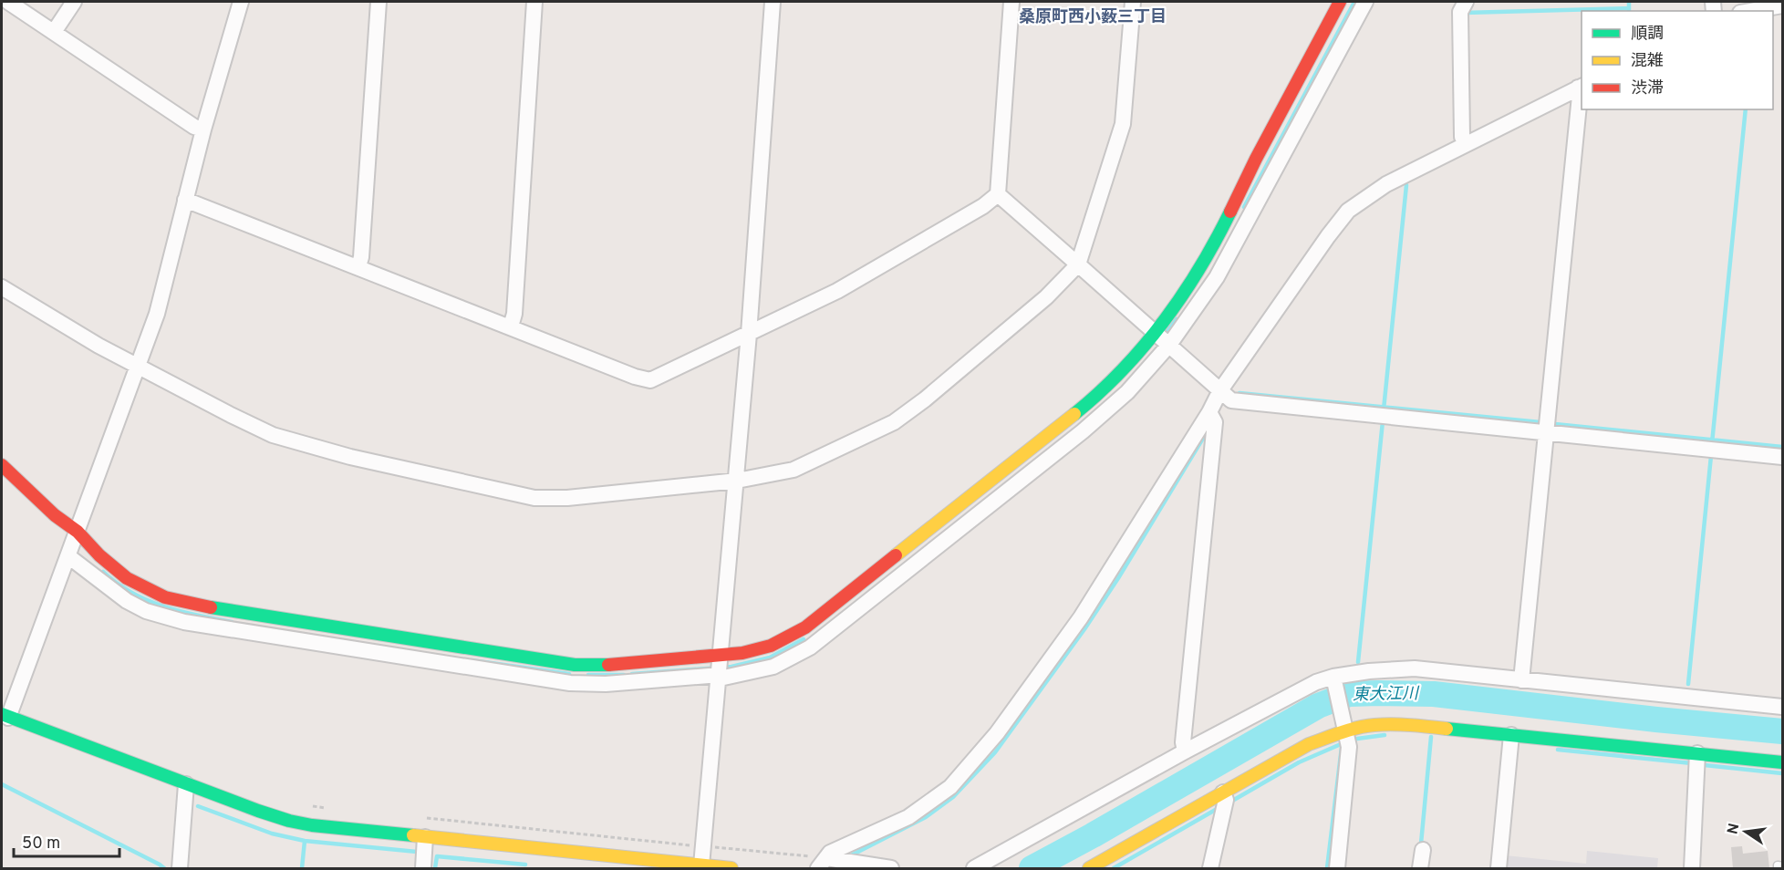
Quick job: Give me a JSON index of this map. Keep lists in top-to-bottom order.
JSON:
{
  "districts": ["桑原町西小薮三丁目"],
  "water": ["東大江川"],
  "legend": ["順調", "混雑", "渋滞"],
  "scale_bar": "50 m",
  "north": "left"
}
